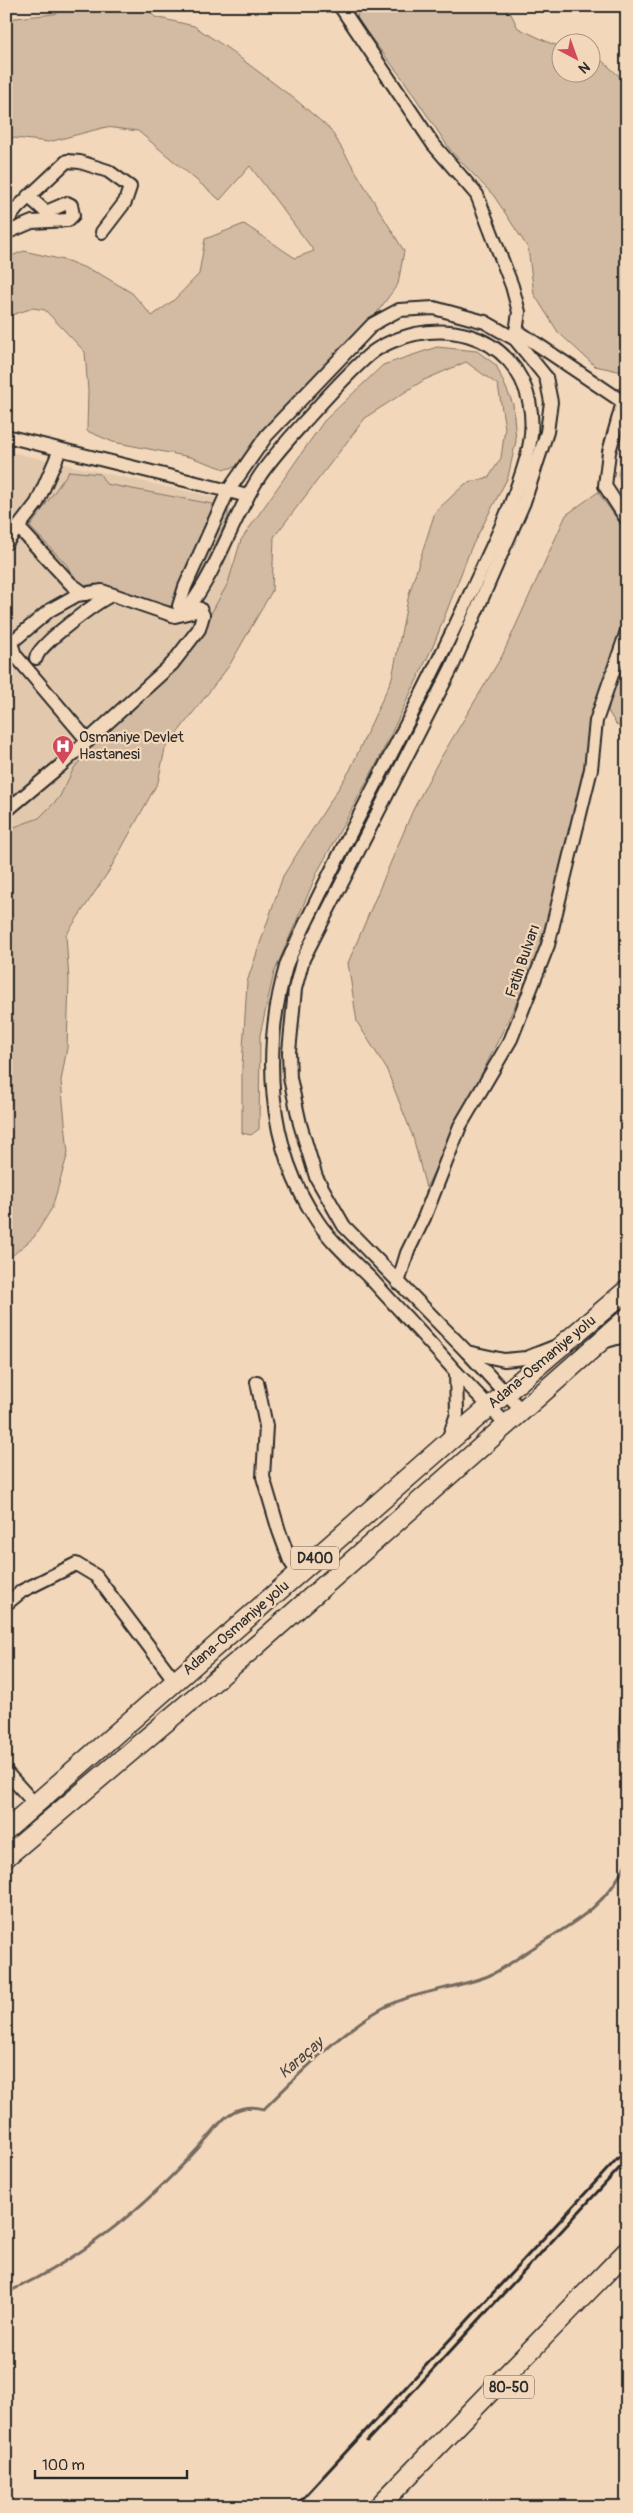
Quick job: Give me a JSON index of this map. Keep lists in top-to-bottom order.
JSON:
{
  "streets": {
    "highway": ["Adana-Osmaniye yolu", "D400", "80-50"],
    "street": ["Fatih Bulvarı"]
  },
  "water": ["Karaçay"],
  "places": {
    "hospital": ["Osmaniye Devlet Hastanesi"]
  },
  "scale_bar": "100 m",
  "north": "bottom right"
}
